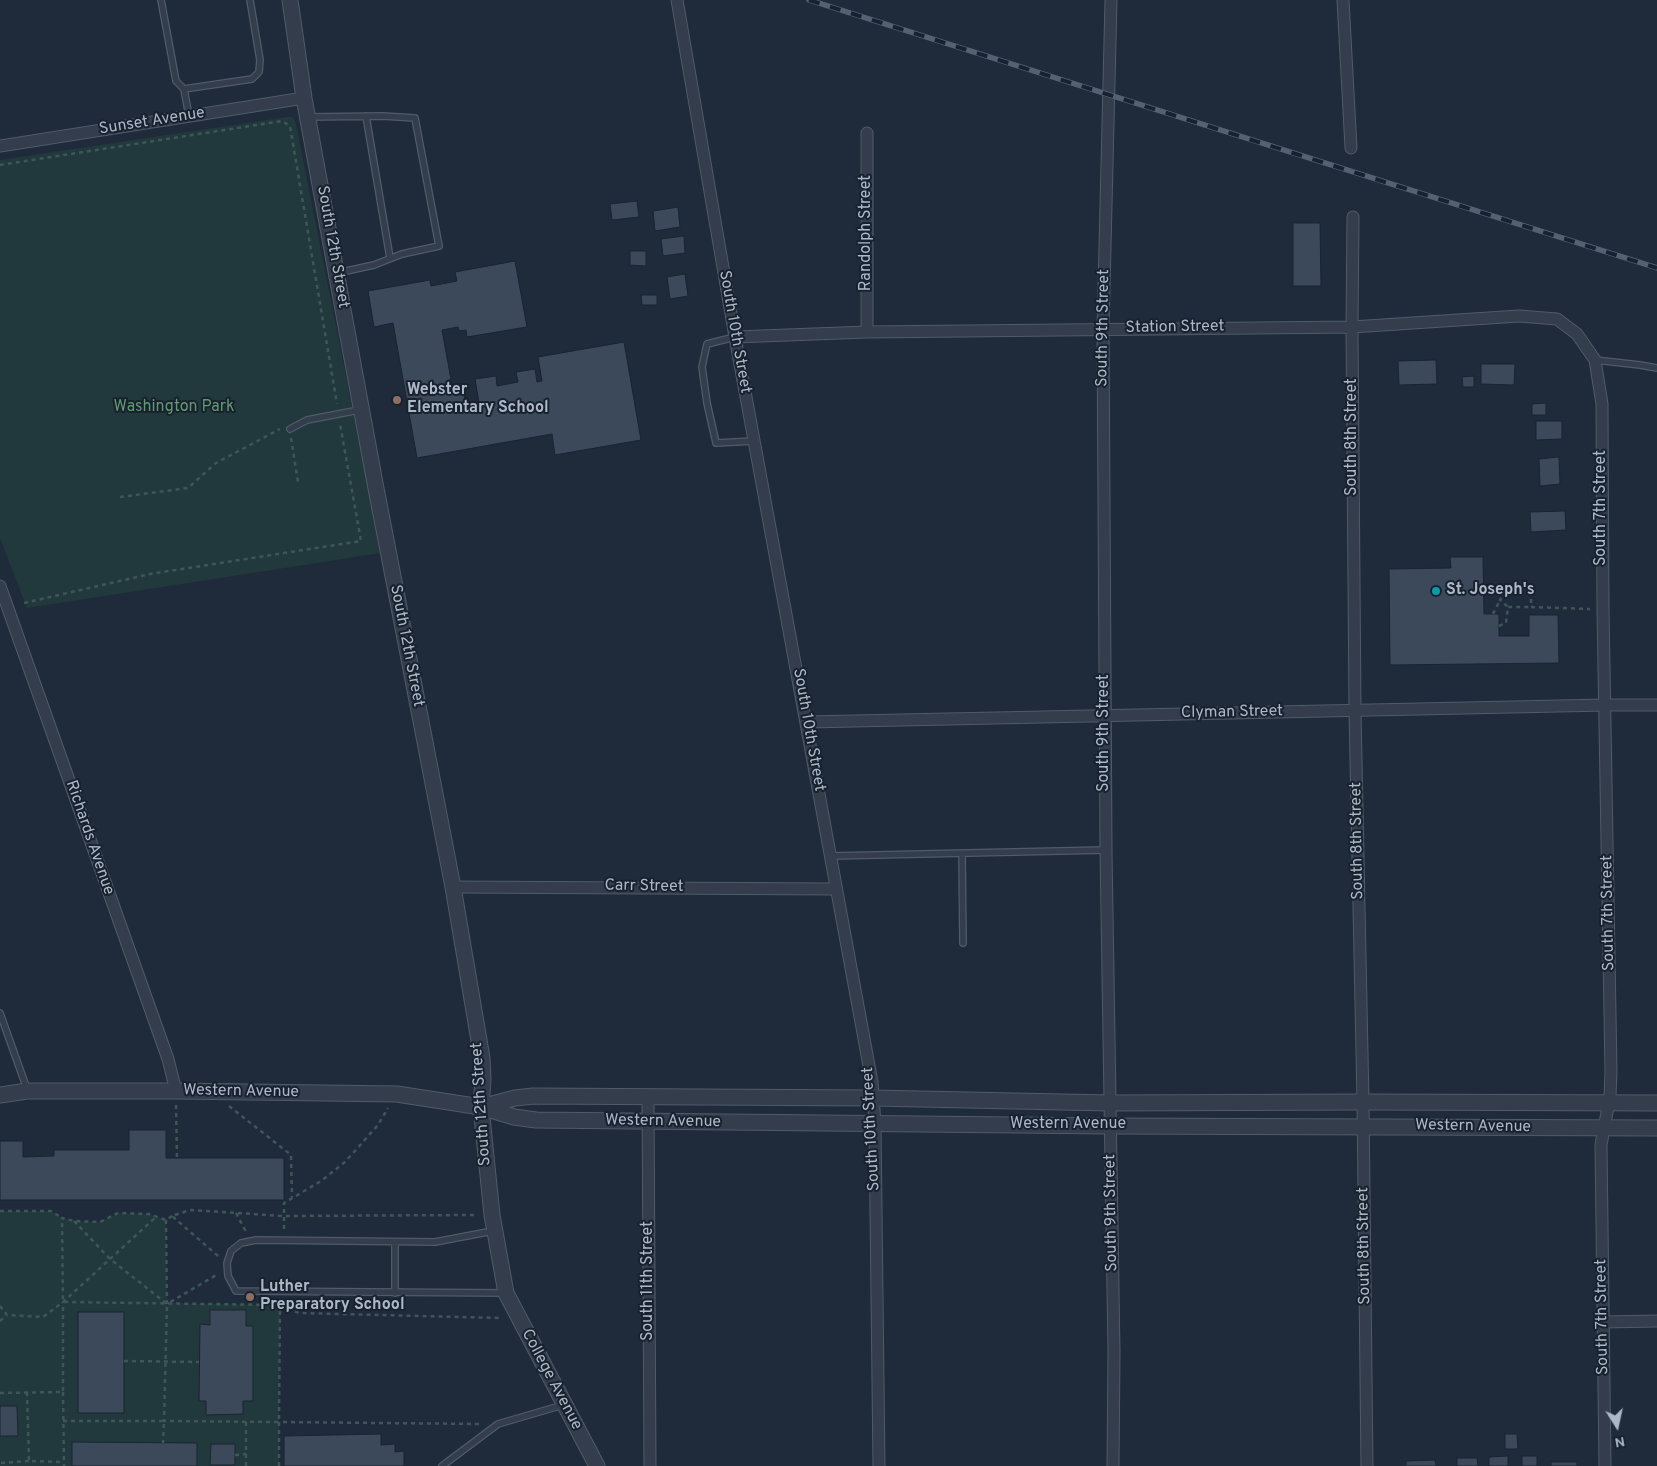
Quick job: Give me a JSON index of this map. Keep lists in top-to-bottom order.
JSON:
{
  "streets": {
    "street": [
      "Sunset Avenue",
      "Randolph Street",
      "South 12th Street",
      "South 9th Street",
      "Station Street",
      "South 10th Street",
      "South 8th Street",
      "South 7th Street",
      "Clyman Street",
      "Richards Avenue",
      "Carr Street",
      "Western Avenue",
      "South 11th Street",
      "College Avenue"
    ]
  },
  "crossings": [
    ["Sunset Avenue", "South 12th Street"],
    ["Randolph Street", "Station Street"],
    ["South 12th Street", "Carr Street"],
    ["South 12th Street", "Western Avenue"],
    ["South 12th Street", "College Avenue"],
    ["South 9th Street", "Station Street"],
    ["South 9th Street", "Clyman Street"],
    ["South 9th Street", "Western Avenue"],
    ["Station Street", "South 10th Street"],
    ["Station Street", "South 8th Street"],
    ["Station Street", "South 7th Street"],
    ["South 10th Street", "Clyman Street"],
    ["South 10th Street", "Carr Street"],
    ["South 10th Street", "Western Avenue"],
    ["South 8th Street", "Clyman Street"],
    ["South 8th Street", "Western Avenue"],
    ["South 7th Street", "Clyman Street"],
    ["South 7th Street", "Western Avenue"],
    ["Richards Avenue", "Western Avenue"],
    ["Western Avenue", "South 11th Street"]
  ],
  "parks": ["Washington Park"],
  "places": ["Webster Elementary School", "St. Joseph's", "Luther Preparatory School"],
  "north": "bottom"
}
